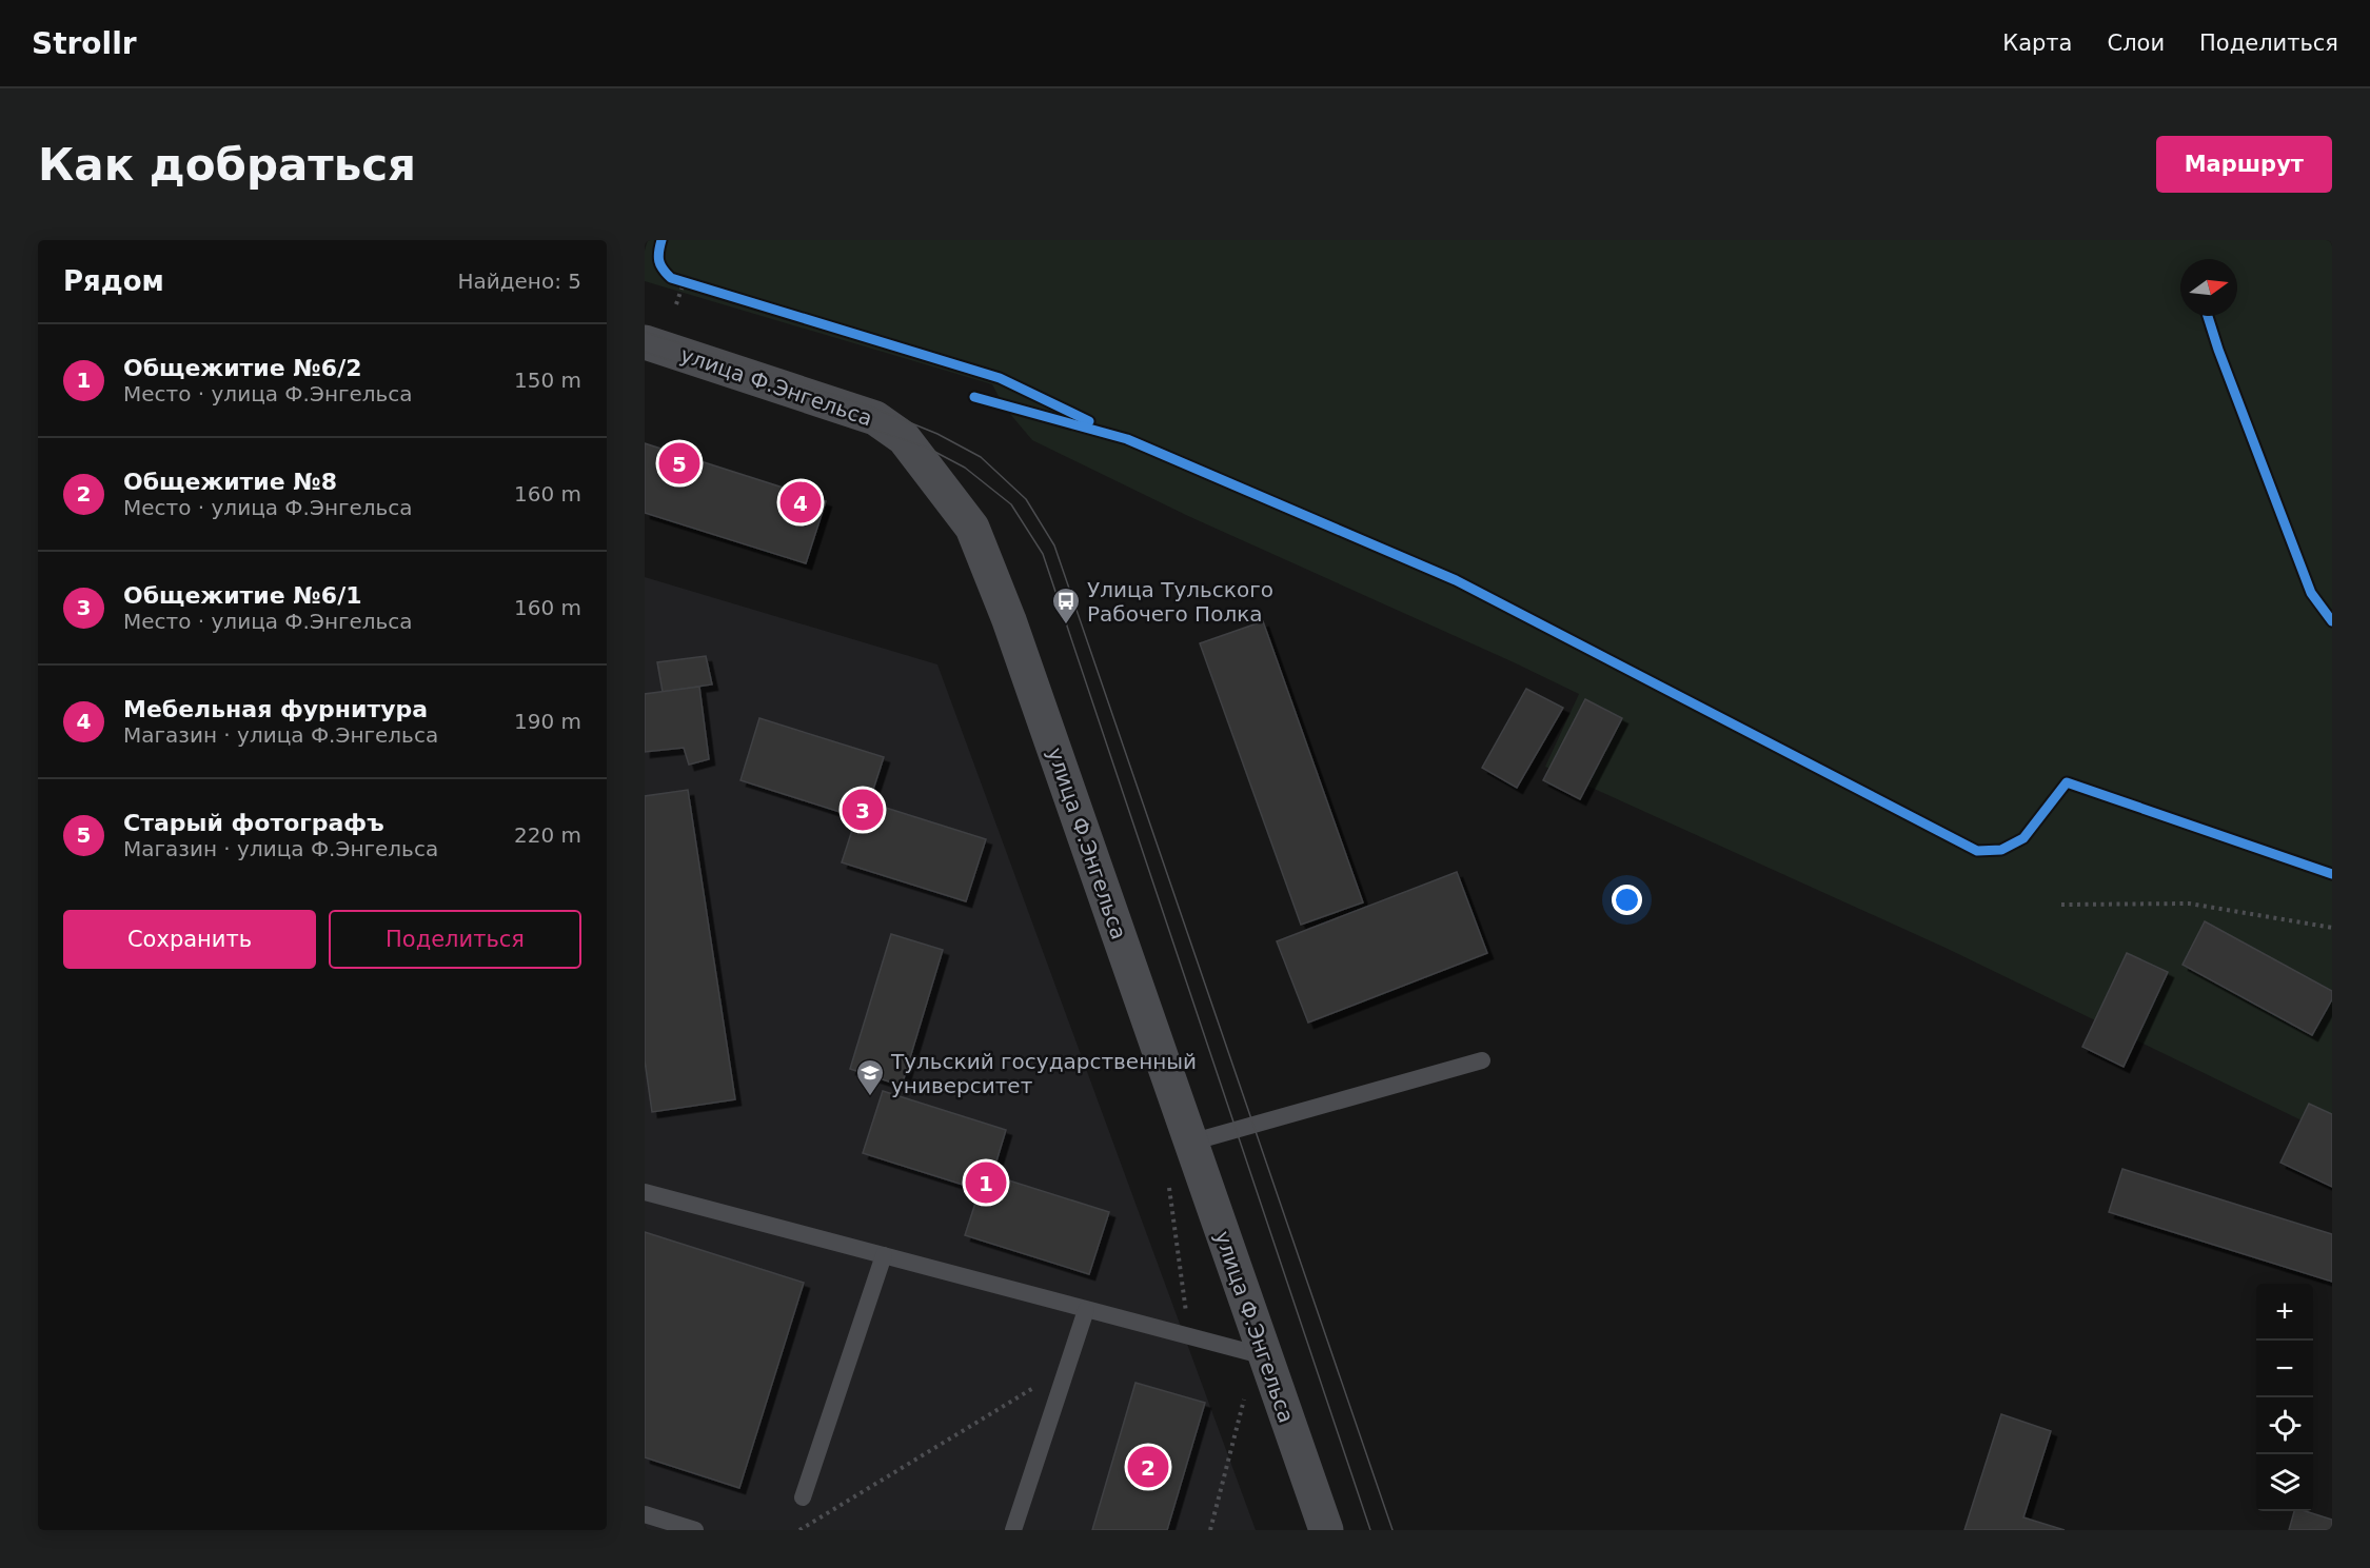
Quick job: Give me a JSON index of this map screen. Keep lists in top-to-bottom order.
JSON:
{
  "streets": {
    "street": ["улица Ф.Энгельса"]
  },
  "places": {
    "bus stop": ["Улица Тульского Рабочего Полка"],
    "school or university": ["Тульский государственный университет"]
  },
  "north": "right",
  "page": {
    "header": "Strollr",
    "nav": ["Карта", "Слои", "Поделиться"],
    "buttons": [
      "Маршрут",
      ["Сохранить", "Поделиться"]
    ],
    "title": "Как добраться",
    "heading": ["Рядом", "Найдено: 5"],
    "list": [
      {
        "mark": "1",
        "name": "Общежитие №6/2",
        "note": "Место · улица Ф.Энгельса",
        "value": "150 m"
      },
      {
        "mark": "2",
        "name": "Общежитие №8",
        "note": "Место · улица Ф.Энгельса",
        "value": "160 m"
      },
      {
        "mark": "3",
        "name": "Общежитие №6/1",
        "note": "Место · улица Ф.Энгельса",
        "value": "160 m"
      },
      {
        "mark": "4",
        "name": "Мебельная фурнитура",
        "note": "Магазин · улица Ф.Энгельса",
        "value": "190 m"
      },
      {
        "mark": "5",
        "name": "Старый фотографъ",
        "note": "Магазин · улица Ф.Энгельса",
        "value": "220 m"
      }
    ],
    "pins": [
      "5",
      "4",
      "3",
      "1",
      "2"
    ],
    "map_buttons": ["+", "−"]
  }
}
